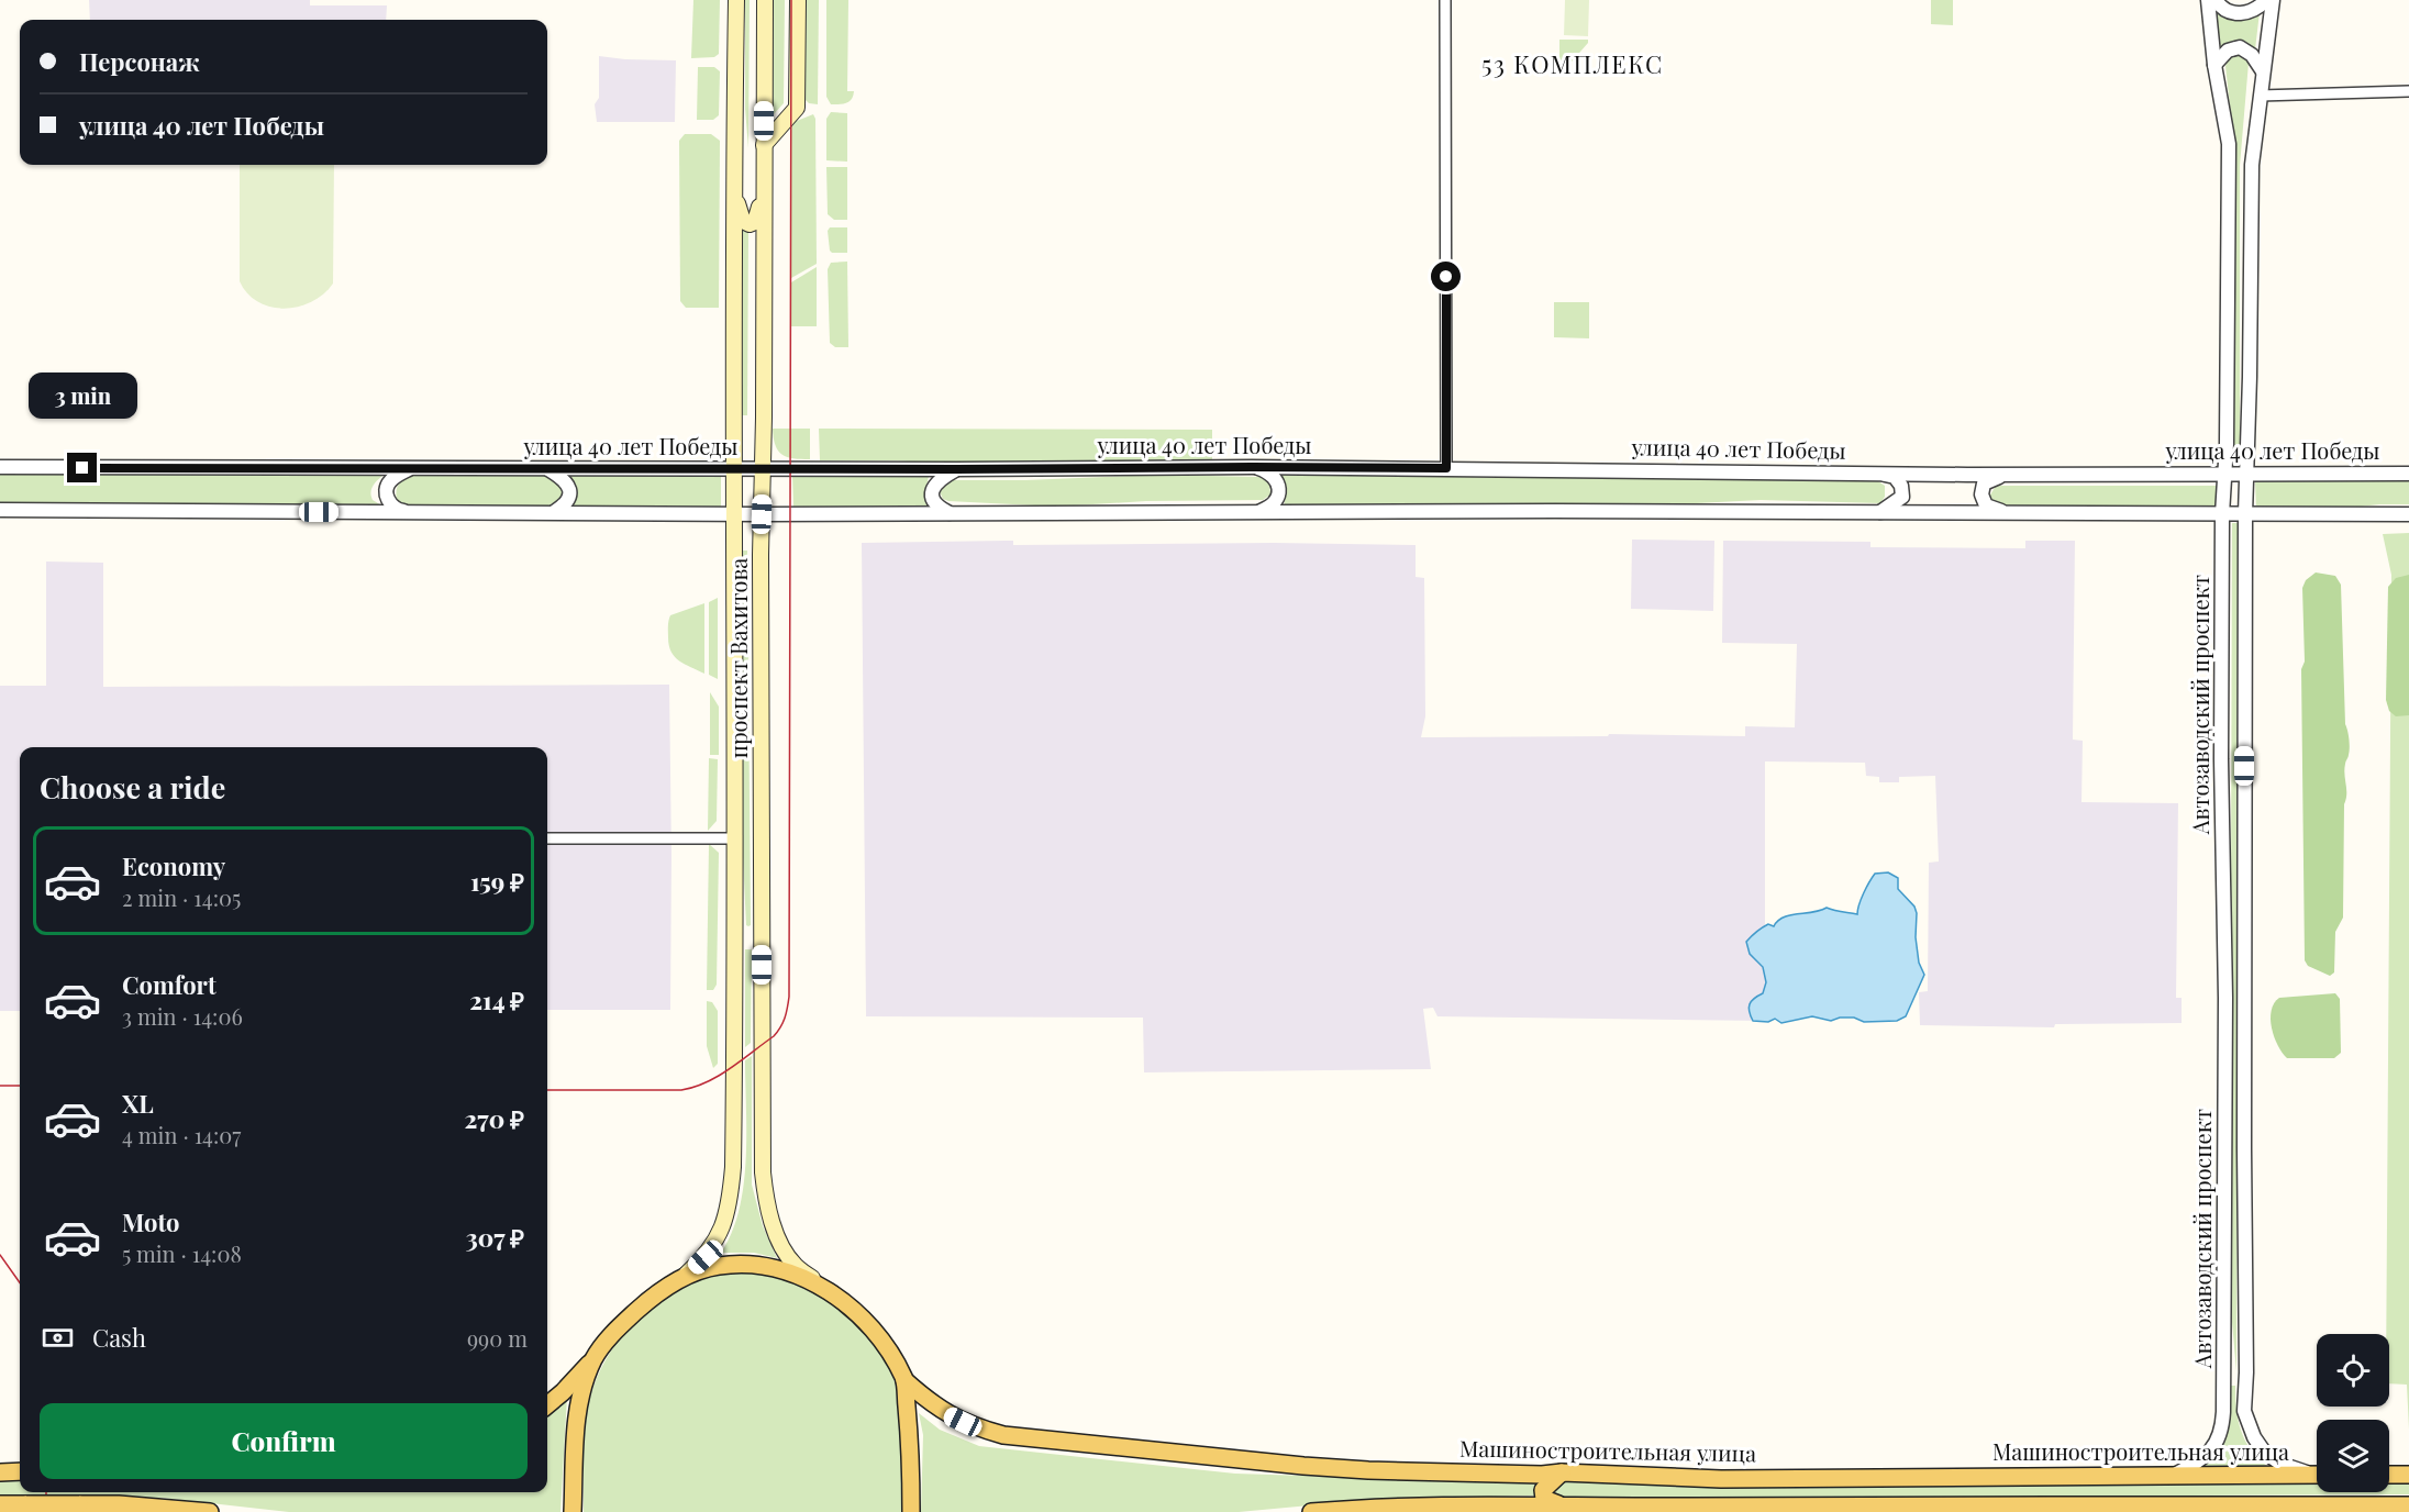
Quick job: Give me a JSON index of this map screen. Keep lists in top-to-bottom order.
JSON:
{
  "streets": {
    "main road": ["проспект Вахитова", "Машиностроительная улица"],
    "street": ["улица 40 лет Победы", "Автозаводский проспект"]
  },
  "crossings": [
    ["улица 40 лет Победы", "проспект Вахитова"],
    ["улица 40 лет Победы", "Автозаводский проспект"],
    ["Автозаводский проспект", "Машиностроительная улица"]
  ],
  "districts": ["53 КОМПЛЕКС"],
  "page": {
    "banner": ["Персонаж", "улица 40 лет Победы"],
    "bubble": "3 min",
    "heading": "Choose a ride",
    "list": [
      {
        "name": "Economy",
        "note": "2 min · 14:05",
        "value": "159 ₽"
      },
      {
        "name": "Comfort",
        "note": "3 min · 14:06",
        "value": "214 ₽"
      },
      {
        "name": "XL",
        "note": "4 min · 14:07",
        "value": "270 ₽"
      },
      {
        "name": "Moto",
        "note": "5 min · 14:08",
        "value": "307 ₽"
      }
    ],
    "pay": ["Cash", "990 m"],
    "buttons": "Confirm"
  }
}
